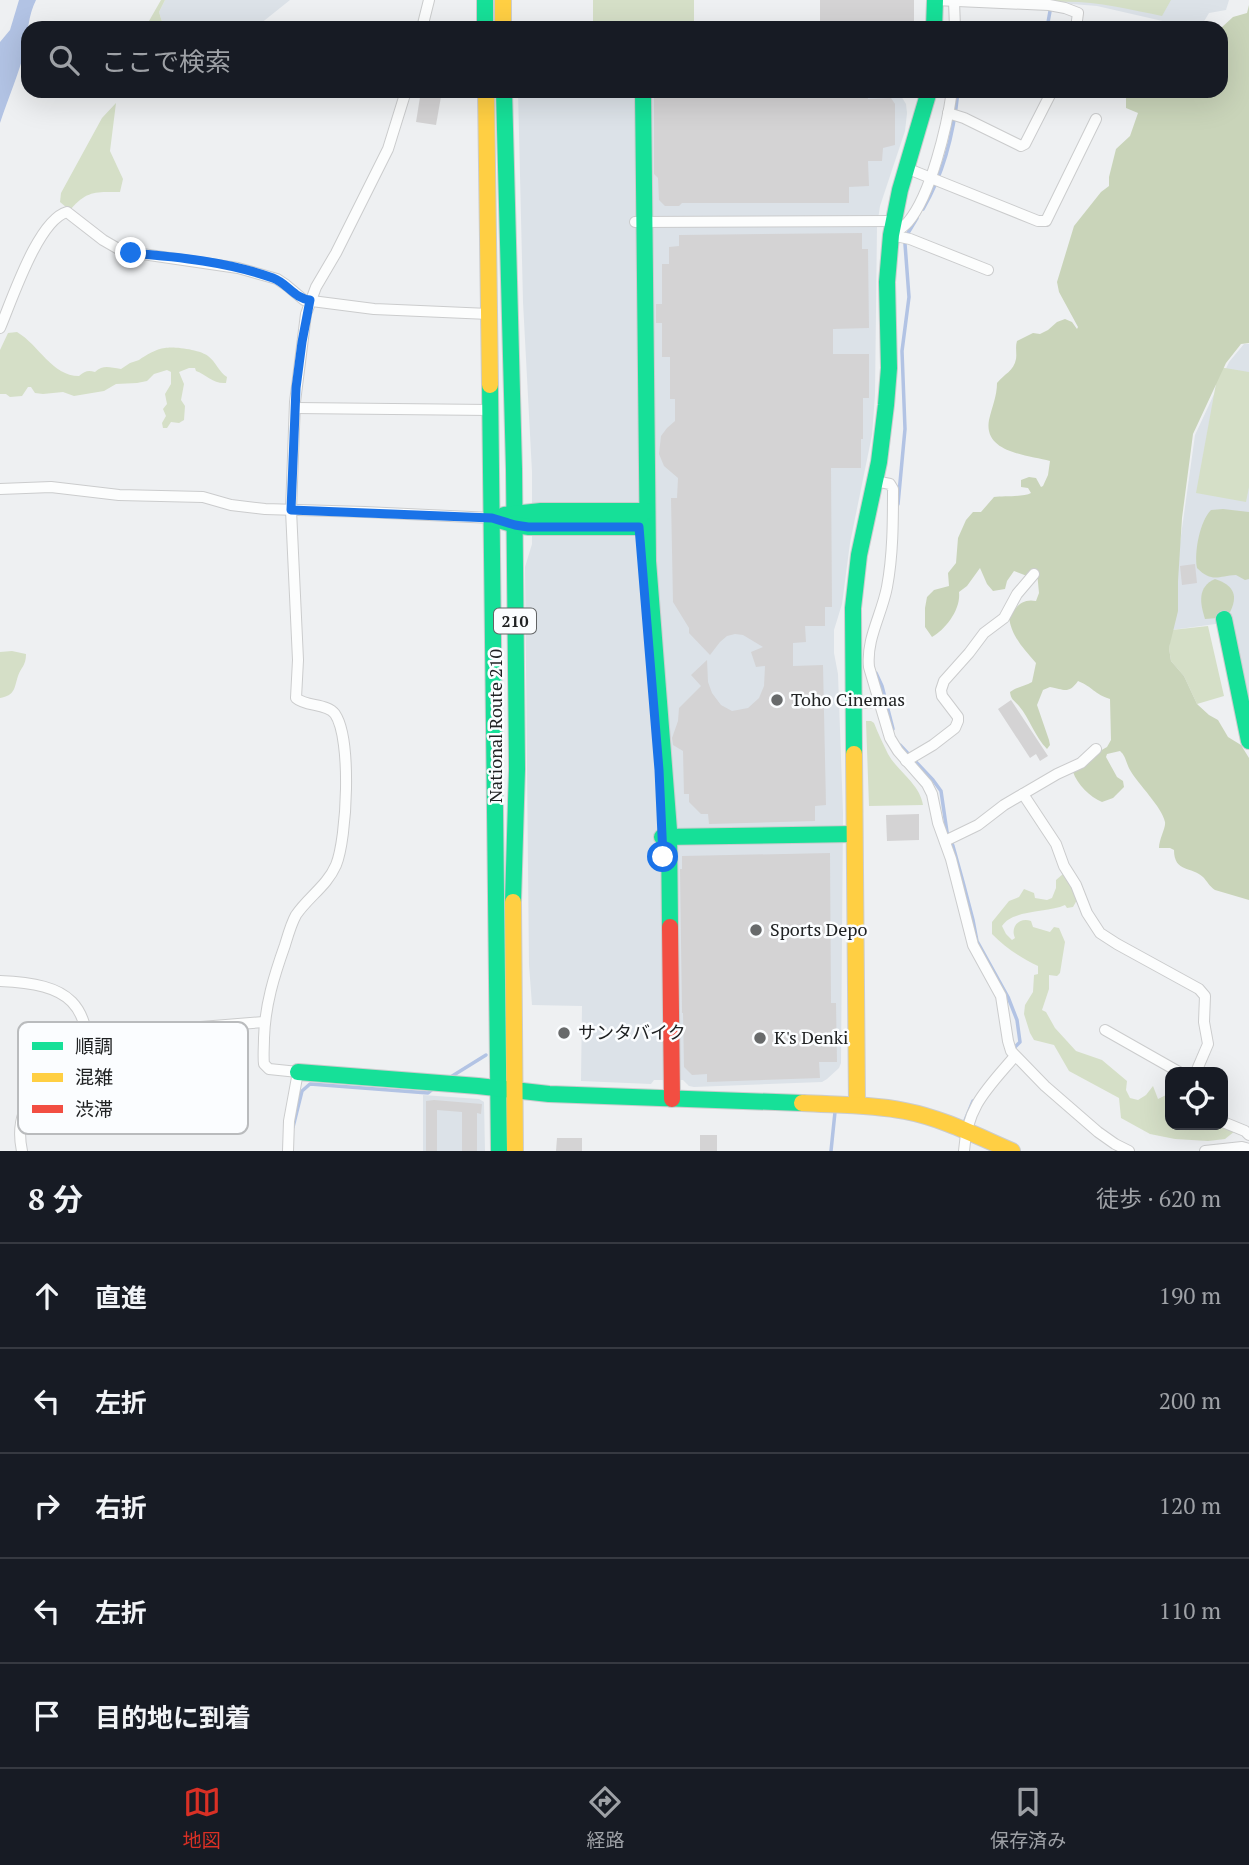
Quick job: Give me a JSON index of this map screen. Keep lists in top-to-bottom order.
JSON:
{
  "streets": {
    "main road": ["210", "National Route 210"]
  },
  "places": [
    "Toho Cinemas",
    "Sports Depo",
    "サンタバイク",
    "K's Denki"
  ],
  "legend": ["順調", "混雑", "渋滞"],
  "page": {
    "search": "ここで検索",
    "heading": ["8 分", "徒歩 · 620 m"],
    "list": [
      ["直進", "190 m"],
      ["左折", "200 m"],
      ["右折", "120 m"],
      ["左折", "110 m"],
      "目的地に到着"
    ],
    "nav": ["地図", "経路", "保存済み"]
  }
}
